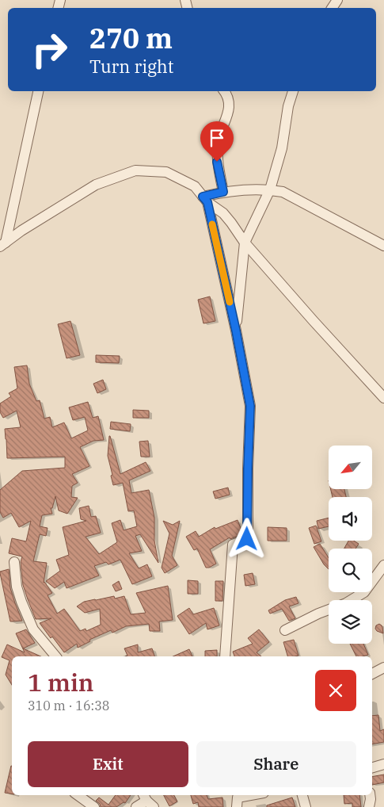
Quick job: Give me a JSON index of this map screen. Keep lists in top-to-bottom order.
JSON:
{
  "north": "bottom left",
  "page": {
    "turn": ["270 m", "Turn right"],
    "heading": ["1 min", "310 m · 16:38"],
    "buttons": ["Exit", "Share"]
  }
}
